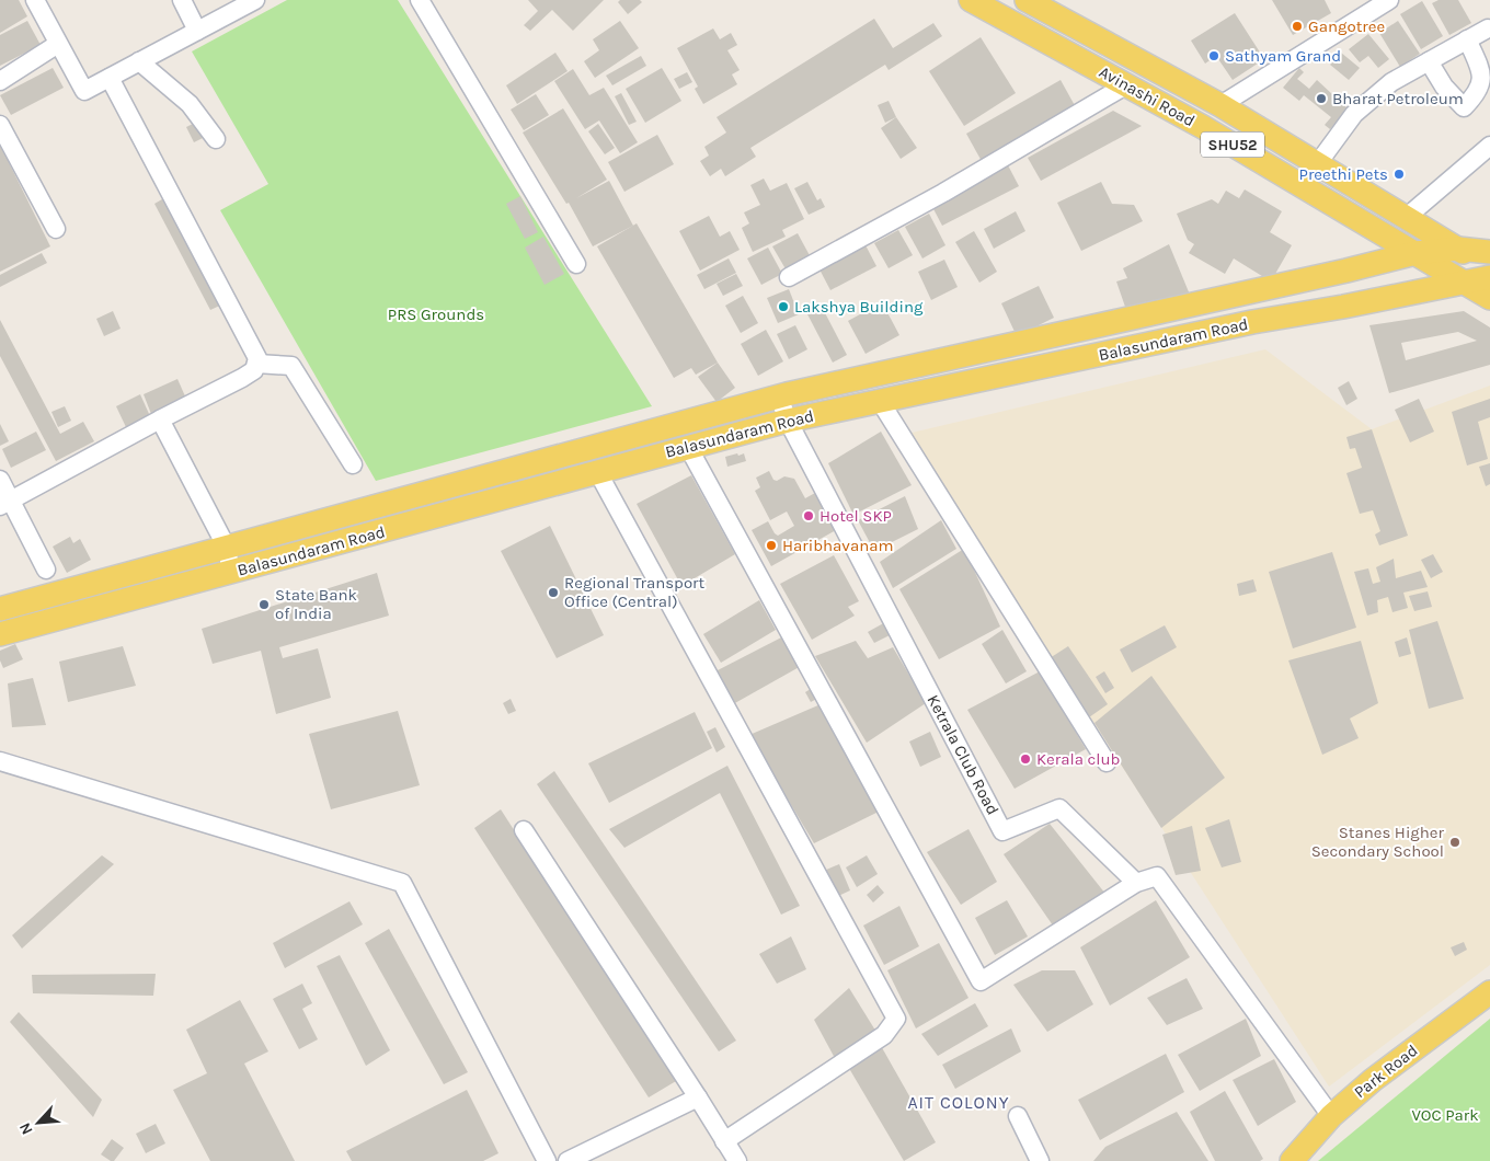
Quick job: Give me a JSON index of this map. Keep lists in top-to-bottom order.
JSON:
{
  "streets": {
    "main road": [
      "Avinashi Road",
      "SHU52",
      "Balasundaram Road",
      "Park Road"
    ],
    "street": ["Ketrala Club Road"]
  },
  "crossings": [
    ["Avinashi Road", "Balasundaram Road"],
    ["Balasundaram Road", "Ketrala Club Road"]
  ],
  "districts": ["AIT COLONY"],
  "parks": ["PRS Grounds", "VOC Park"],
  "places": [
    "Gangotree",
    "Sathyam Grand",
    "Bharat Petroleum",
    "Preethi Pets",
    "Lakshya Building",
    "Hotel SKP",
    "Haribhavanam",
    "Regional Transport Office (Central)",
    "State Bank of India",
    "Kerala club",
    "Stanes Higher Secondary School"
  ],
  "north": "bottom left"
}
